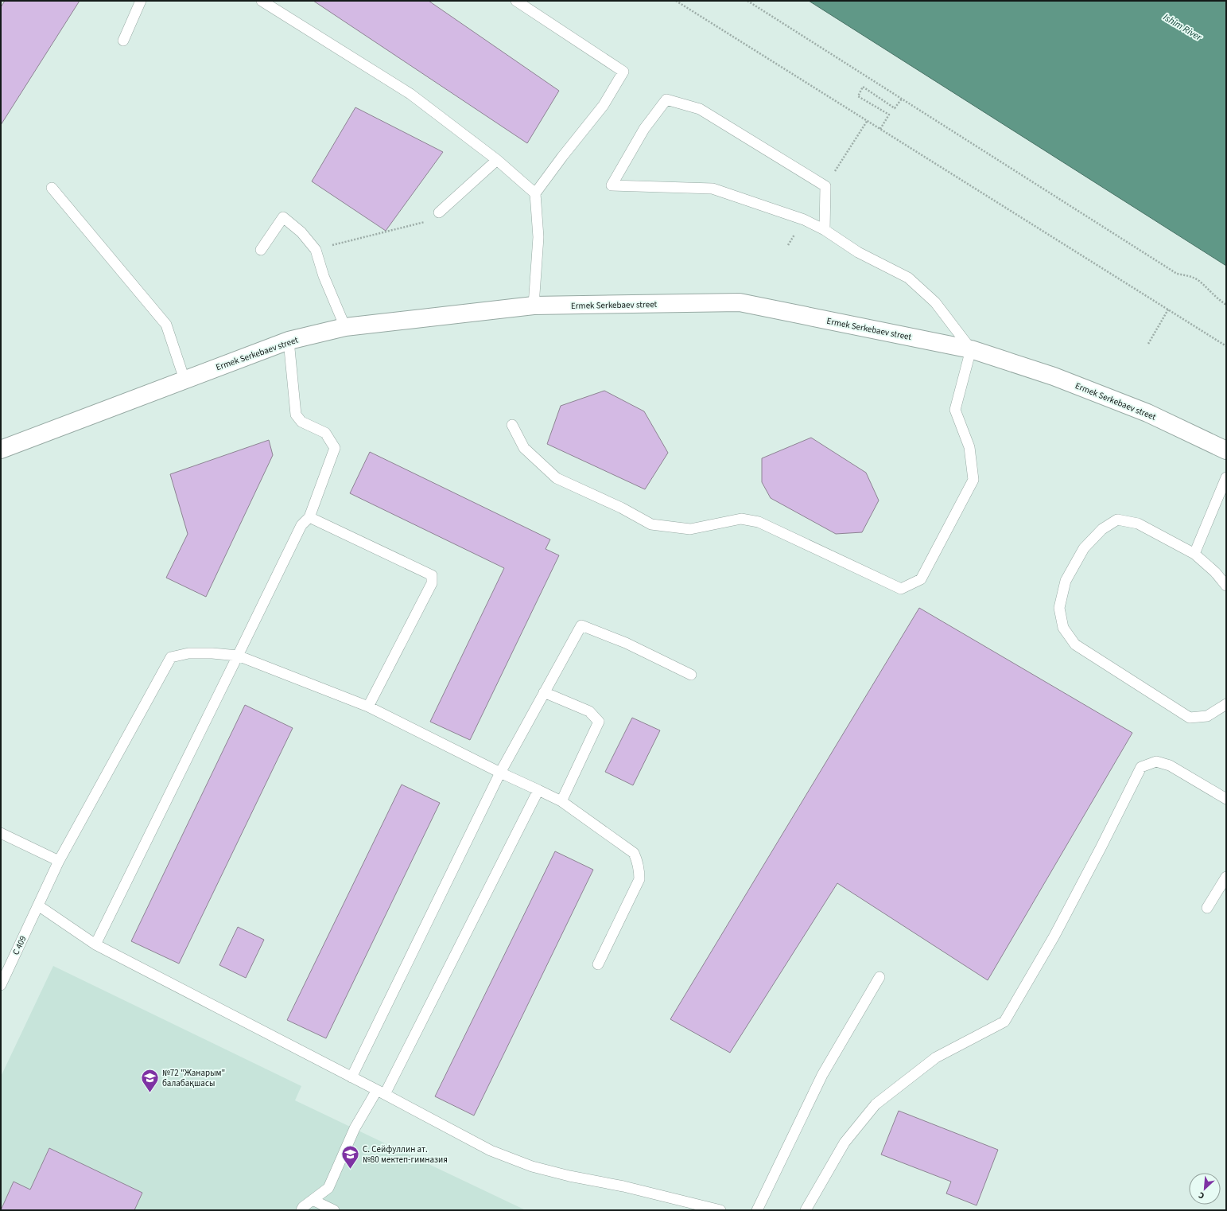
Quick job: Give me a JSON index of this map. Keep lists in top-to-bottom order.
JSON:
{
  "streets": {
    "street": ["Ermek Serkebaev street"],
    "lane": ["С 409"]
  },
  "water": ["Ishim River"],
  "places": {
    "school or university": ["№72 \"Жанарым\" балабақшасы", "С. Сейфуллин ат. №80 мектеп-гимназия"]
  },
  "north": "bottom left"
}
